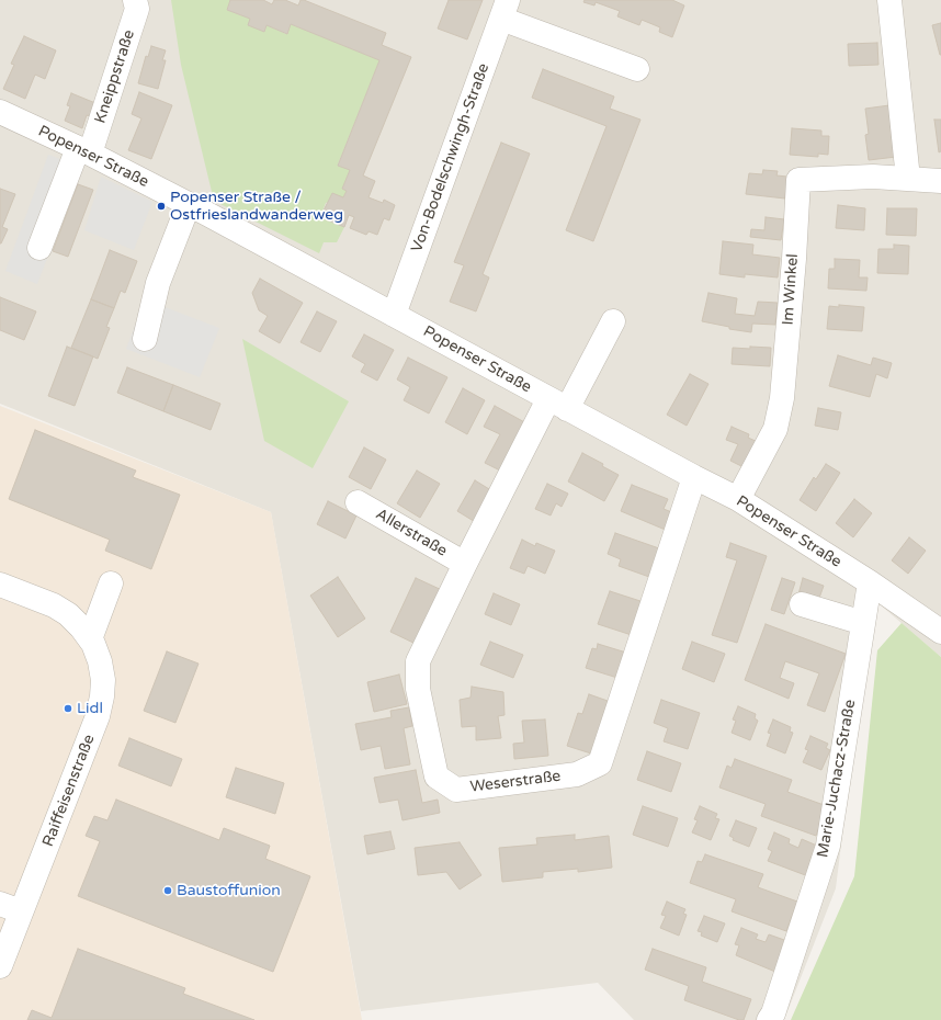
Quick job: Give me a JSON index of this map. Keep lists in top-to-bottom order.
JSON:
{
  "streets": {
    "street": [
      "Kneippstraße",
      "Popenser Straße",
      "Von-Bodelschwingh-Straße",
      "Im Winkel",
      "Allerstraße",
      "Marie-Juchacz-Straße",
      "Weserstraße",
      "Raiffeisenstraße"
    ]
  },
  "crossings": [
    ["Kneippstraße", "Popenser Straße"],
    ["Popenser Straße", "Von-Bodelschwingh-Straße"],
    ["Popenser Straße", "Im Winkel"],
    ["Popenser Straße", "Marie-Juchacz-Straße"],
    ["Popenser Straße", "Weserstraße"],
    ["Allerstraße", "Weserstraße"]
  ],
  "places": ["Popenser Straße / Ostfrieslandwanderweg", "Lidl", "Baustoffunion"]
}
